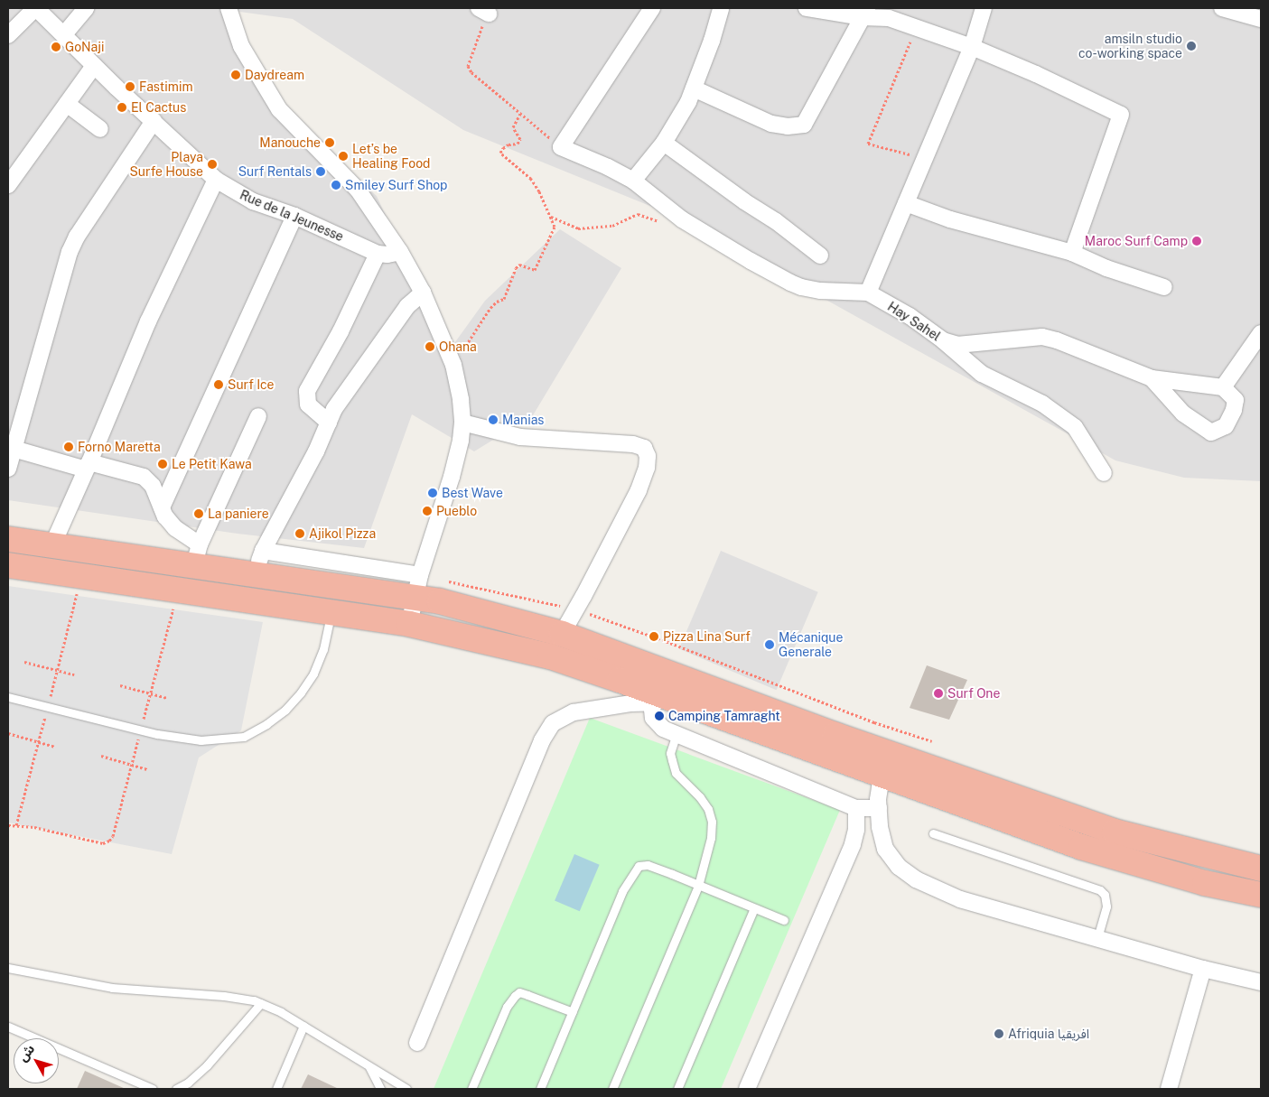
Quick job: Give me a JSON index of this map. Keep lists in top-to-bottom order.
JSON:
{
  "streets": {
    "street": ["Rue de la Jeunesse", "Hay Sahel"]
  },
  "places": [
    "amsiln studio co-working space",
    "GoNaji",
    "Daydream",
    "Fastimim",
    "El Cactus",
    "Manouche",
    "Let’s be Healing Food",
    "Playa Surfe House",
    "Surf Rentals",
    "Smiley Surf Shop",
    "Maroc Surf Camp",
    "Ohana",
    "Surf Ice",
    "Manias",
    "Forno Maretta",
    "Le Petit Kawa",
    "Best Wave",
    "Pueblo",
    "La paniere",
    "Ajikol Pizza",
    "Pizza Lina Surf",
    "Mécanique Generale",
    "Surf One",
    "Camping Tamraght",
    "Afriquia افريقيا"
  ],
  "north": "top left"
}
